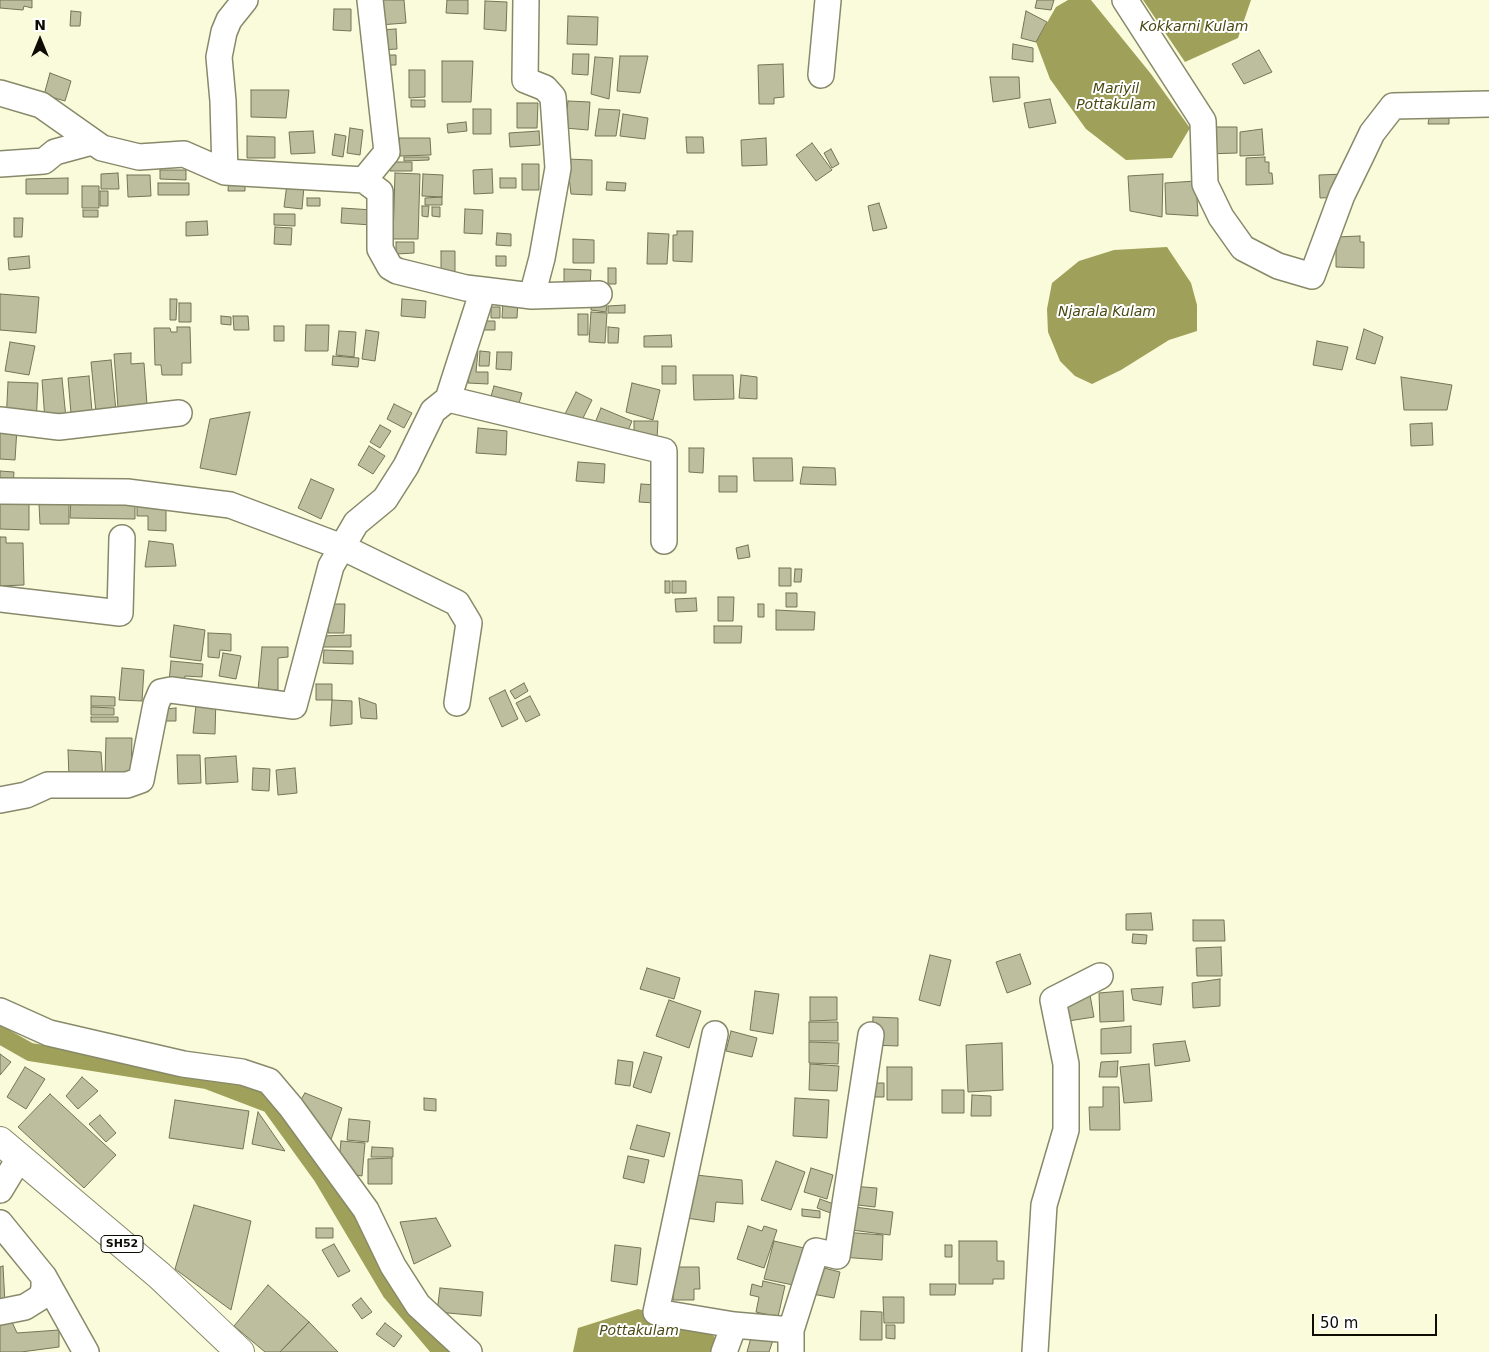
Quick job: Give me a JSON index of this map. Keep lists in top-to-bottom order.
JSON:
{
  "streets": {
    "main road": ["SH52"]
  },
  "water": [
    "Kokkarni Kulam",
    "Mariyil Pottakulam",
    "Njarala Kulam",
    "Pottakulam"
  ],
  "scale_bar": "50 m",
  "north": "top"
}
